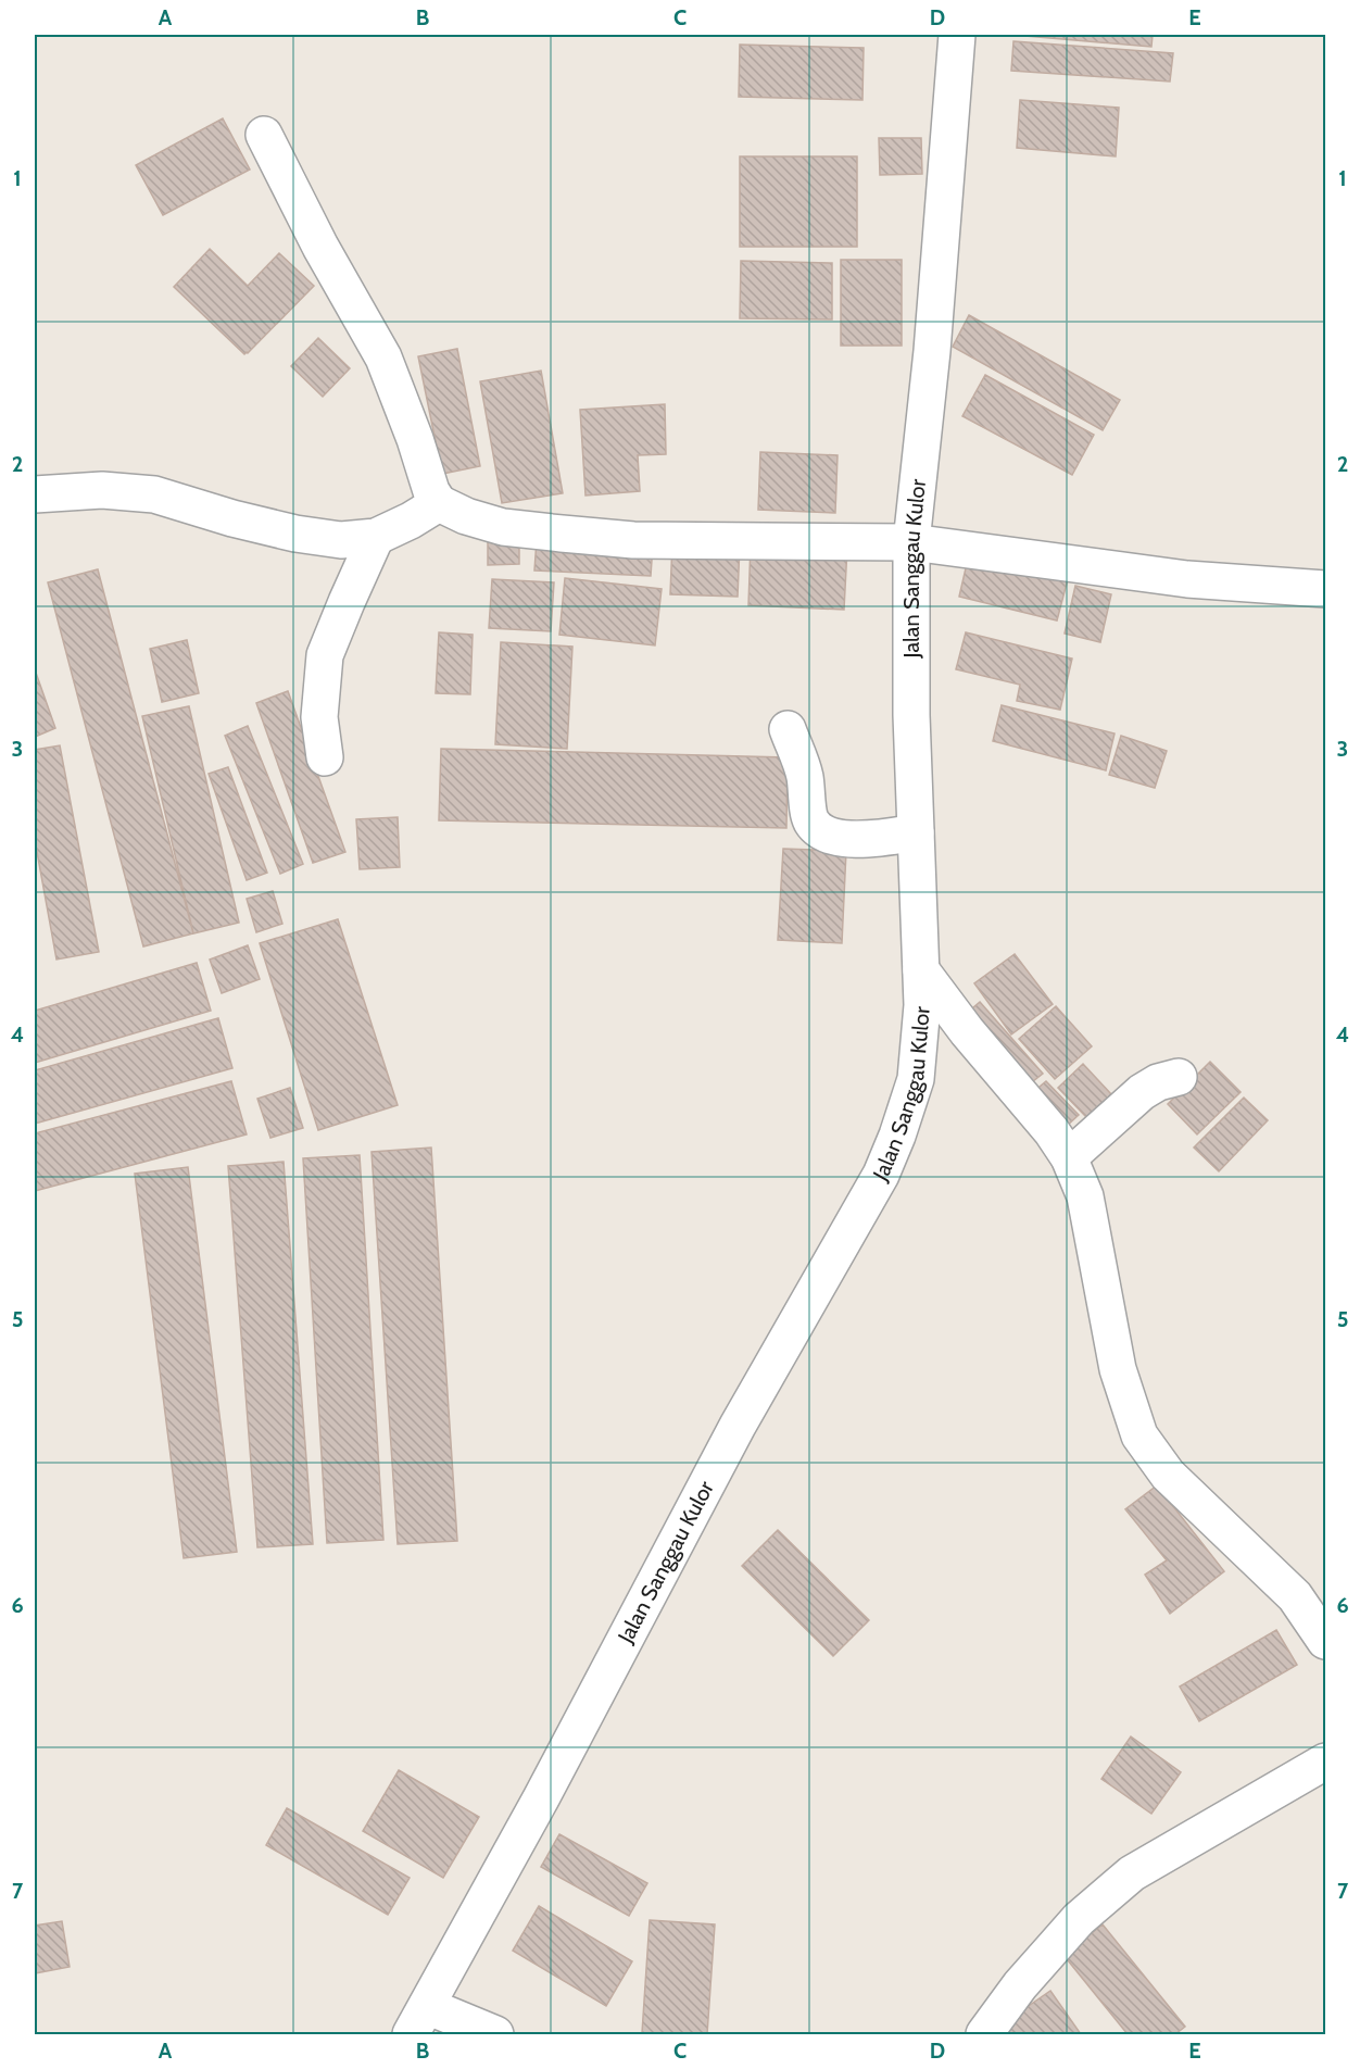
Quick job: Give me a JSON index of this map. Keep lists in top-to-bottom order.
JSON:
{
  "streets": {
    "street": ["Jalan Sanggau Kulor"]
  },
  "grid": {
    "columns": [
      "A",
      "B",
      "C",
      "D",
      "E"
    ],
    "rows": [
      "1",
      "2",
      "3",
      "4",
      "5",
      "6",
      "7"
    ]
  }
}
